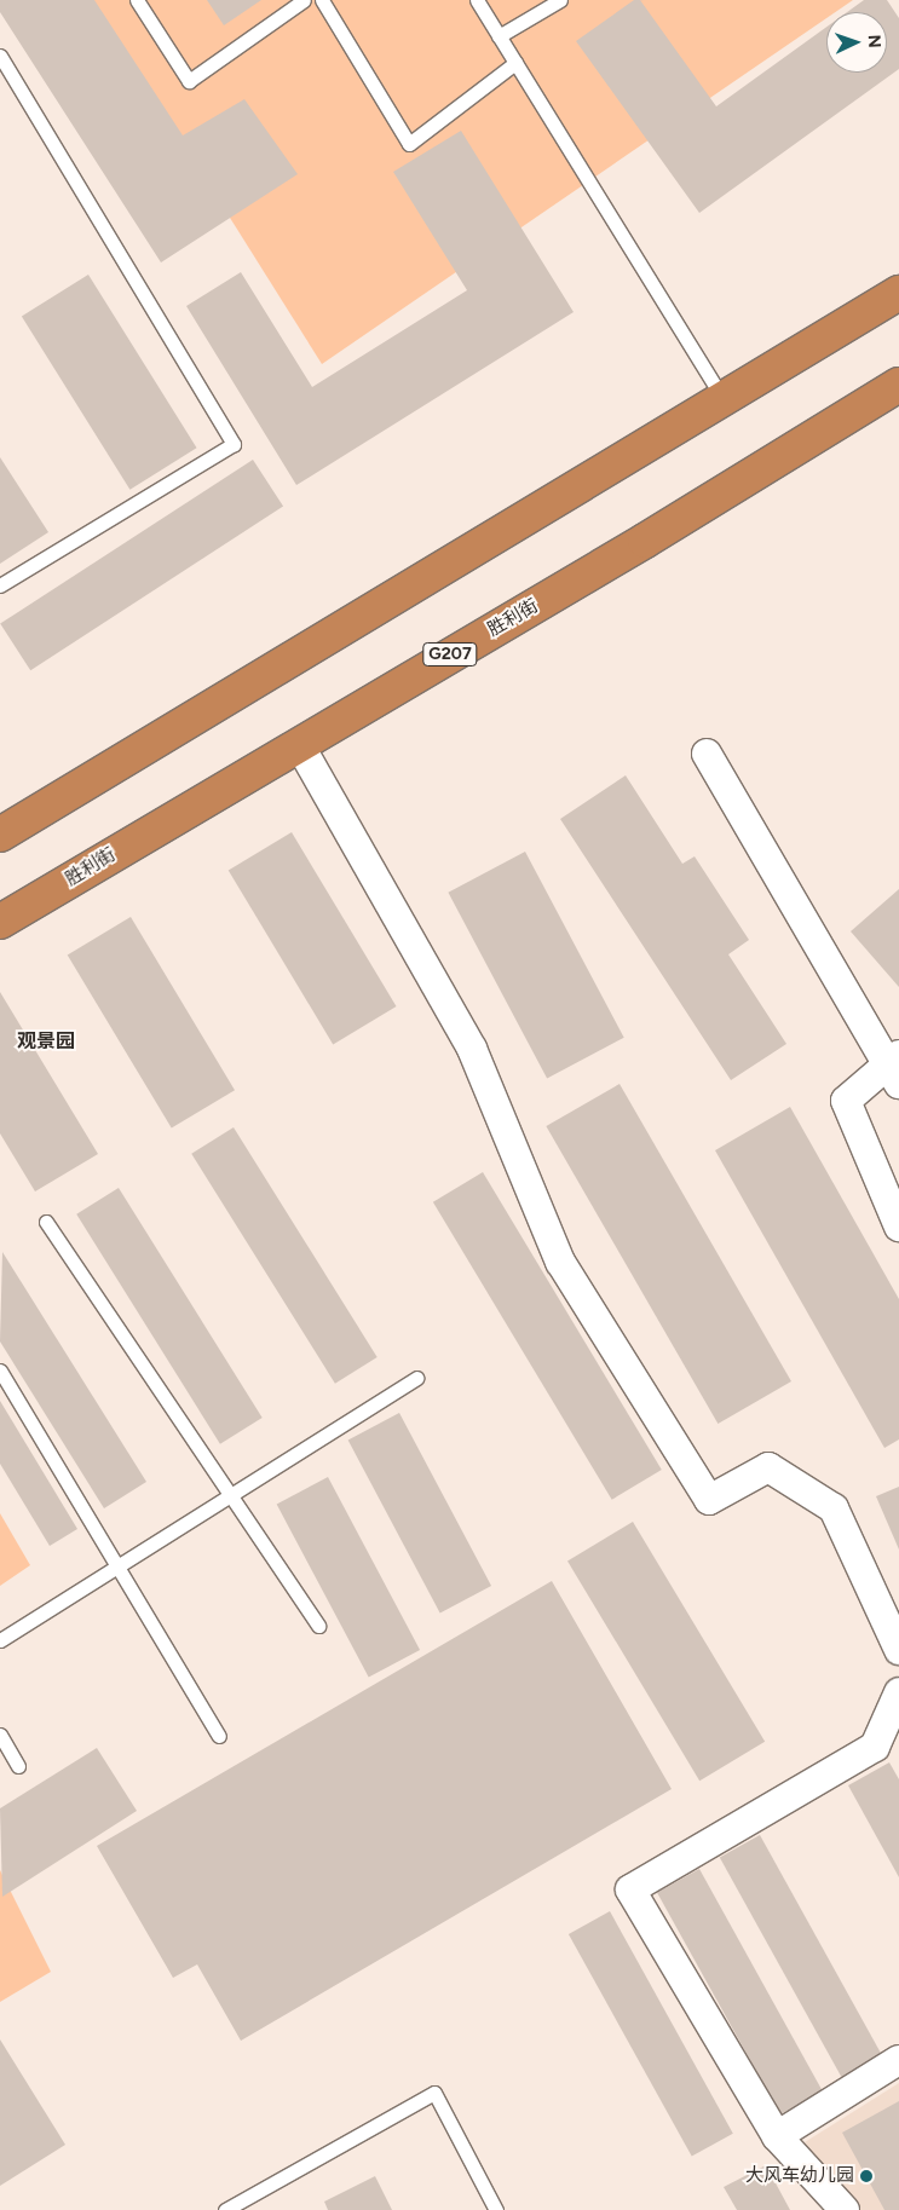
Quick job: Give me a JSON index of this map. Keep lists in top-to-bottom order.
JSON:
{
  "streets": {
    "highway": ["胜利街", "G207"]
  },
  "districts": ["观景园"],
  "places": ["大风车幼儿园"],
  "north": "right"
}
